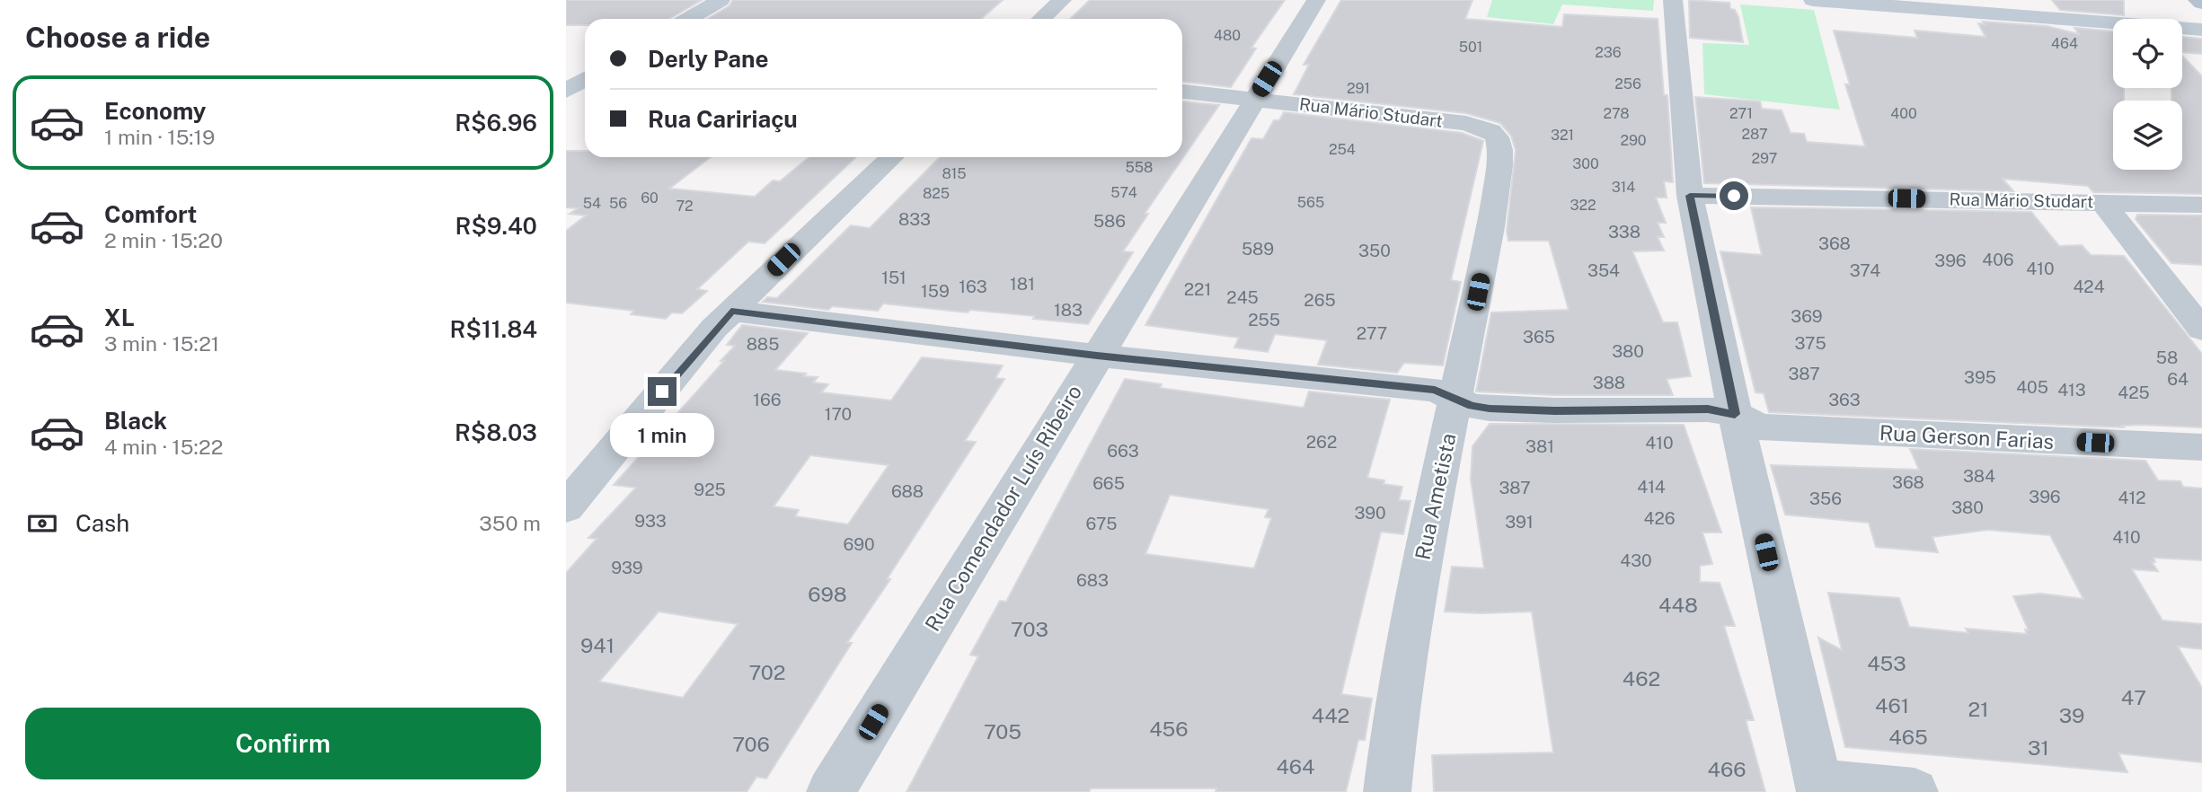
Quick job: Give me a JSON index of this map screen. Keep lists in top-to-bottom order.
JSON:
{
  "streets": {
    "street": [
      "Rua Mário Studart",
      "Rua Gerson Farias",
      "Rua Ametista",
      "Rua Comendador Luís Ribeiro"
    ]
  },
  "crossings": [
    ["Rua Mário Studart", "Rua Ametista"],
    ["Rua Mário Studart", "Rua Comendador Luís Ribeiro"],
    ["Rua Gerson Farias", "Rua Ametista"],
    ["Rua Gerson Farias", "Rua Comendador Luís Ribeiro"]
  ],
  "house_numbers": [
    "480",
    "464",
    "501",
    "236",
    "256",
    "291",
    "278",
    "271",
    "400",
    "287",
    "321",
    "290",
    "254",
    "297",
    "300",
    "558",
    "815",
    "314",
    "574",
    "825",
    "60",
    "565",
    "54",
    "56",
    "322",
    "72",
    "833",
    "586",
    "338",
    "368",
    "589",
    "350",
    "406",
    "396",
    "410",
    "354",
    "374",
    "151",
    "181",
    "163",
    "424",
    "221",
    "159",
    "245",
    "265",
    "183",
    "369",
    "255",
    "277",
    "365",
    "375",
    "885",
    "380",
    "58",
    "387",
    "395",
    "64",
    "388",
    "405",
    "413",
    "425",
    "166",
    "363",
    "170",
    "262",
    "410",
    "381",
    "663",
    "384",
    "368",
    "665",
    "414",
    "387",
    "925",
    "688",
    "396",
    "412",
    "356",
    "380",
    "390",
    "426",
    "933",
    "391",
    "675",
    "410",
    "690",
    "430",
    "939",
    "683",
    "698",
    "448",
    "703",
    "941",
    "453",
    "702",
    "462",
    "47",
    "461",
    "21",
    "442",
    "39",
    "456",
    "705",
    "465",
    "706",
    "31",
    "464",
    "466"
  ],
  "page": {
    "heading": "Choose a ride",
    "banner": ["Derly Pane", "Rua Caririaçu"],
    "list": [
      {
        "name": "Economy",
        "note": "1 min · 15:19",
        "value": "R$6.96"
      },
      {
        "name": "Comfort",
        "note": "2 min · 15:20",
        "value": "R$9.40"
      },
      {
        "name": "XL",
        "note": "3 min · 15:21",
        "value": "R$11.84"
      },
      {
        "name": "Black",
        "note": "4 min · 15:22",
        "value": "R$8.03"
      }
    ],
    "bubble": "1 min",
    "pay": ["Cash", "350 m"],
    "buttons": "Confirm"
  }
}
